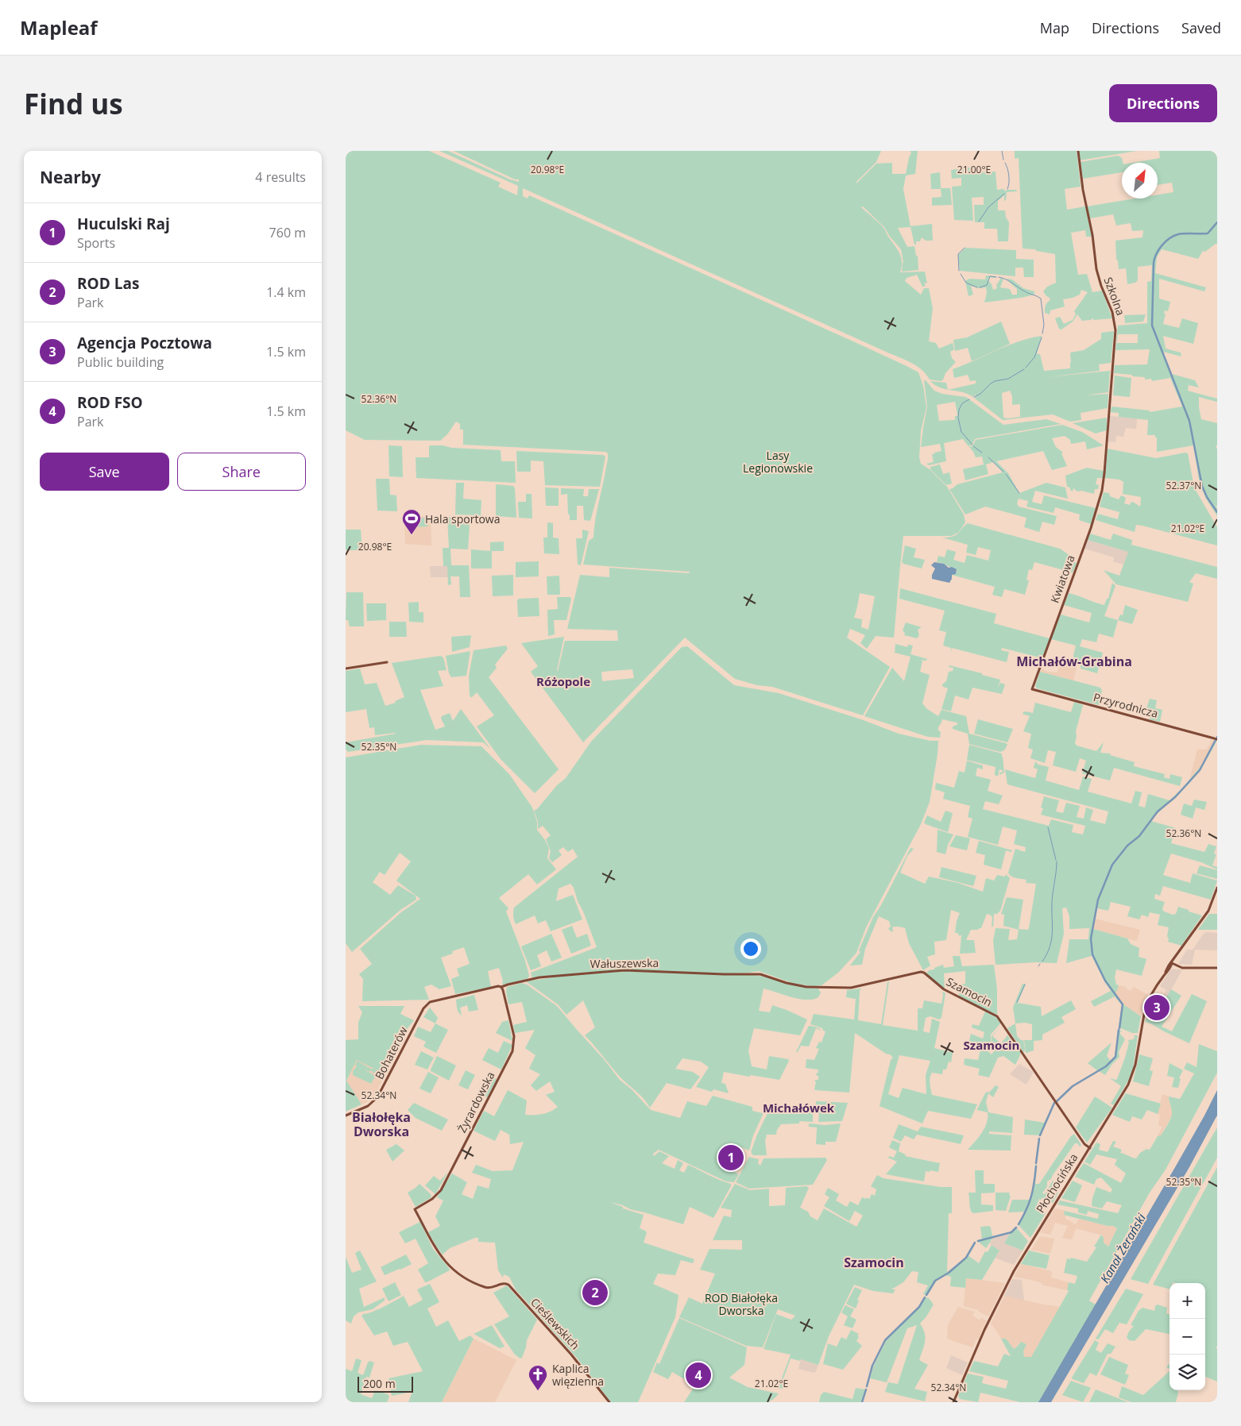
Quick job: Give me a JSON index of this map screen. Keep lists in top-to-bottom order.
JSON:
{
  "streets": {
    "street": [
      "Szkolna",
      "Kwiatowa",
      "Przyrodnicza",
      "Wałuszewska",
      "Szamocin",
      "Bohaterów",
      "Żyrardowska",
      "Płochocińska",
      "Cieślewskich"
    ]
  },
  "crossings": [
    ["Szkolna", "Kwiatowa"],
    ["Kwiatowa", "Przyrodnicza"],
    ["Wałuszewska", "Szamocin"],
    ["Wałuszewska", "Bohaterów"],
    ["Wałuszewska", "Żyrardowska"],
    ["Szamocin", "Płochocińska"],
    ["Żyrardowska", "Cieślewskich"]
  ],
  "districts": [
    "Michałów-Grabina",
    "Różopole",
    "Szamocin",
    "Michałówek",
    "Białołęka Dworska",
    "Szamocin"
  ],
  "water": ["Kanał Żerański"],
  "parks": ["Lasy Legionowskie", "ROD Białołęka Dworska"],
  "places": {
    "sports": ["Hala sportowa"],
    "church": ["Kaplica więzienna"]
  },
  "scale_bar": "200 m",
  "north": "top right",
  "page": {
    "header": "Mapleaf",
    "nav": ["Map", "Directions", "Saved"],
    "buttons": [
      "Directions",
      ["Save", "Share"]
    ],
    "title": "Find us",
    "heading": ["Nearby", "4 results"],
    "list": [
      {
        "mark": "1",
        "name": "Huculski Raj",
        "note": "Sports",
        "value": "760 m"
      },
      {
        "mark": "2",
        "name": "ROD Las",
        "note": "Park",
        "value": "1.4 km"
      },
      {
        "mark": "3",
        "name": "Agencja Pocztowa",
        "note": "Public building",
        "value": "1.5 km"
      },
      {
        "mark": "4",
        "name": "ROD FSO",
        "note": "Park",
        "value": "1.5 km"
      }
    ],
    "pins": [
      "3",
      "1",
      "2",
      "4"
    ],
    "map_buttons": ["+", "−"],
    "scale": "200 m"
  },
  "coordinates": [
    "20.98°E",
    "21.00°E",
    "52.36°N",
    "52.37°N",
    "21.02°E",
    "52.35°N",
    "52.34°N"
  ]
}
